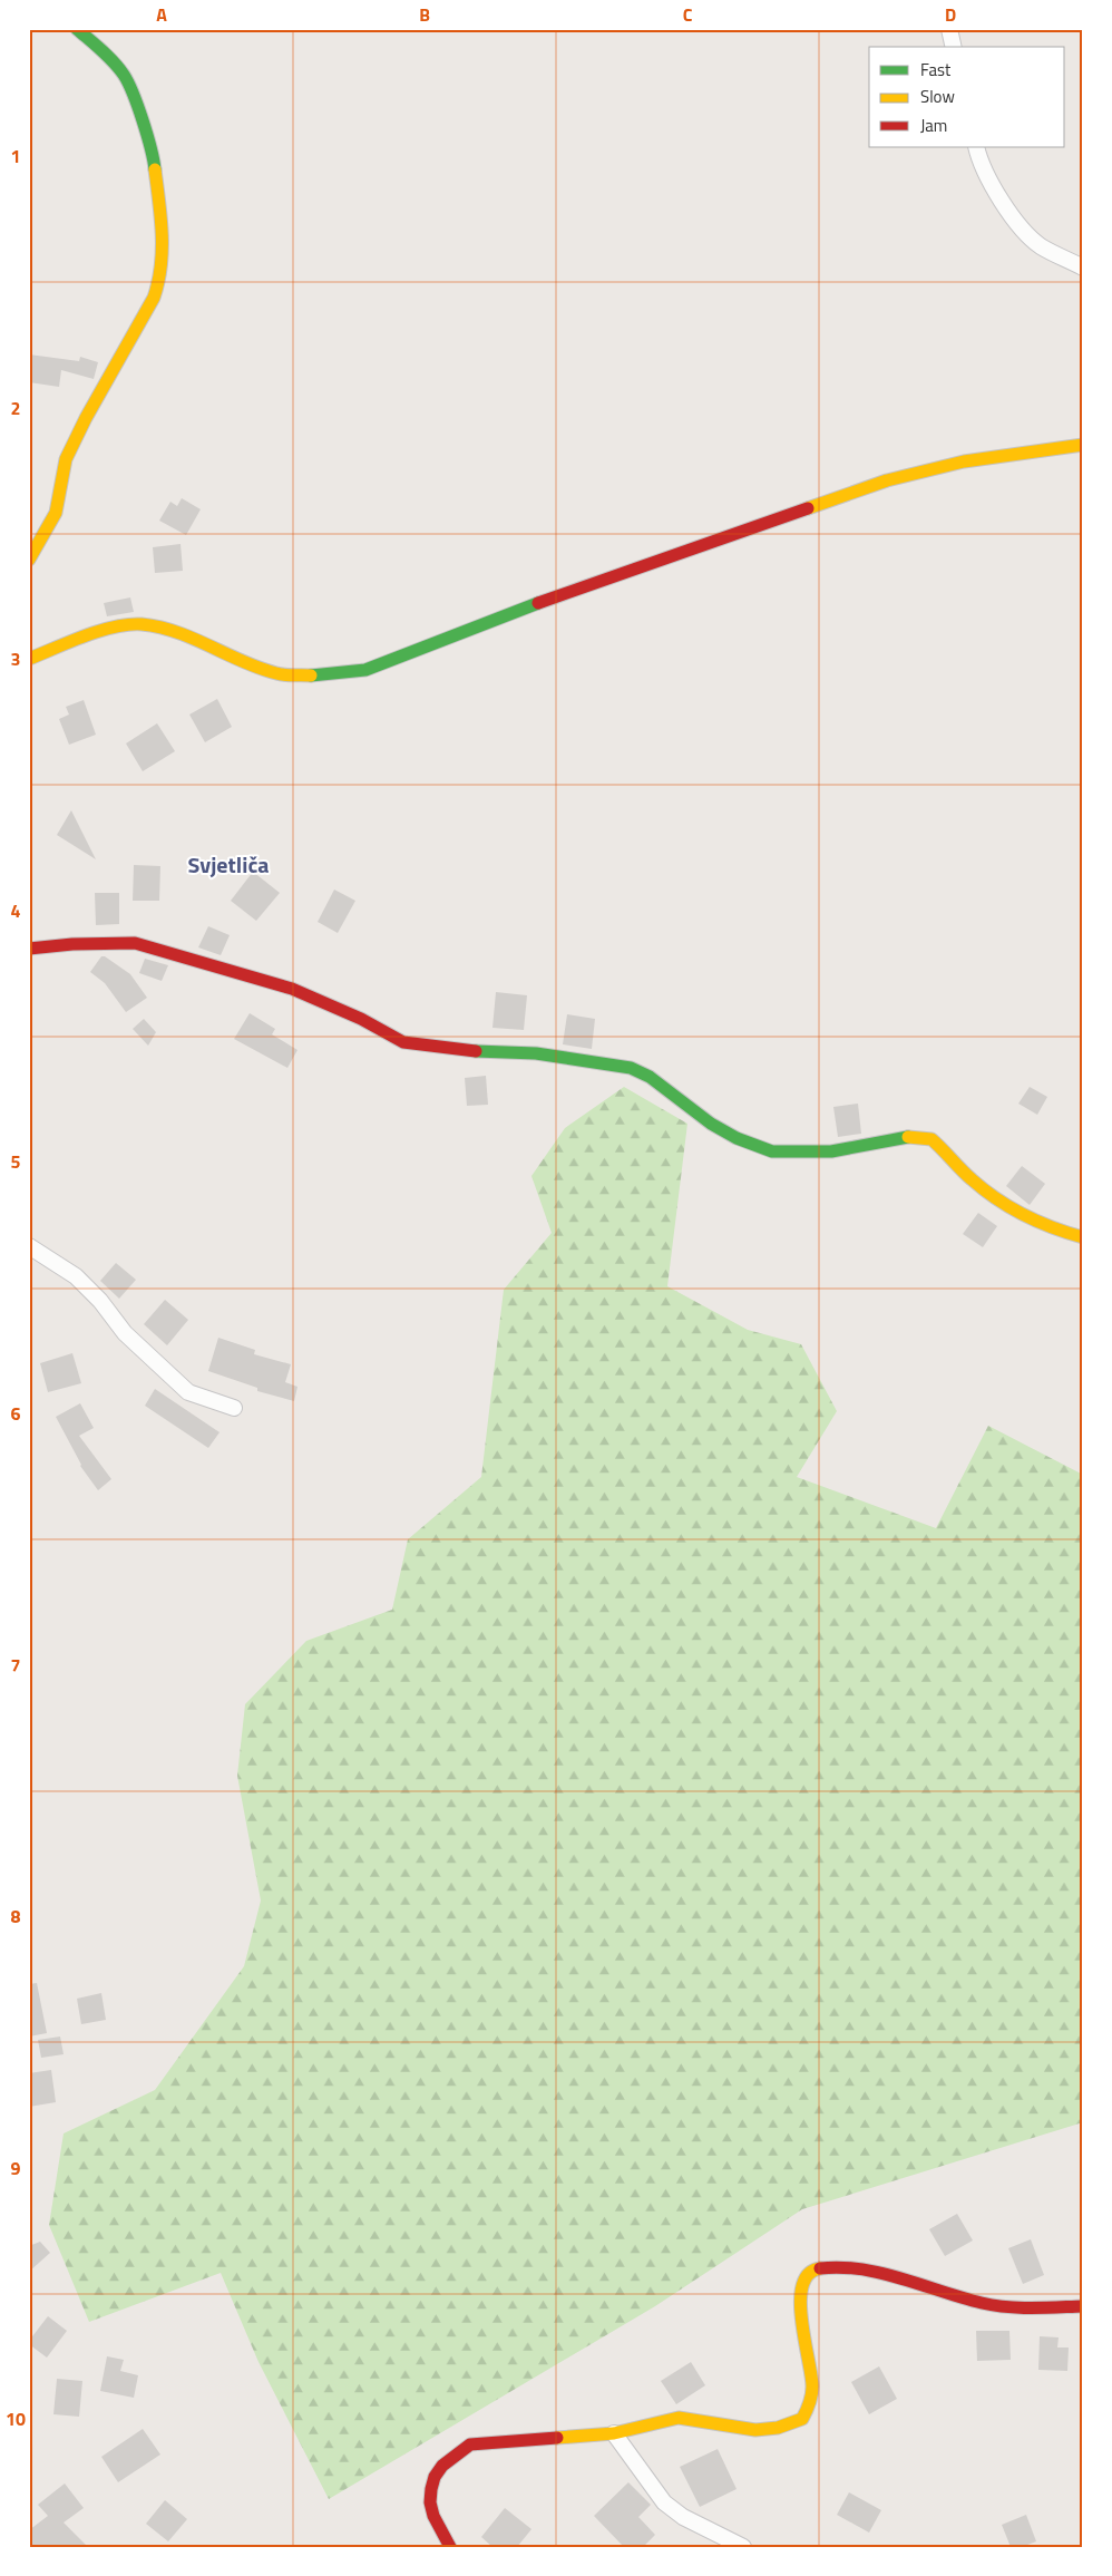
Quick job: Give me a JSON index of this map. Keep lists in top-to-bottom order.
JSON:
{
  "districts": ["Svjetliča"],
  "legend": ["Fast", "Slow", "Jam"],
  "grid": {
    "columns": [
      "A",
      "B",
      "C",
      "D"
    ],
    "rows": [
      "1",
      "2",
      "3",
      "4",
      "5",
      "6",
      "7",
      "8",
      "9",
      "10"
    ]
  }
}
